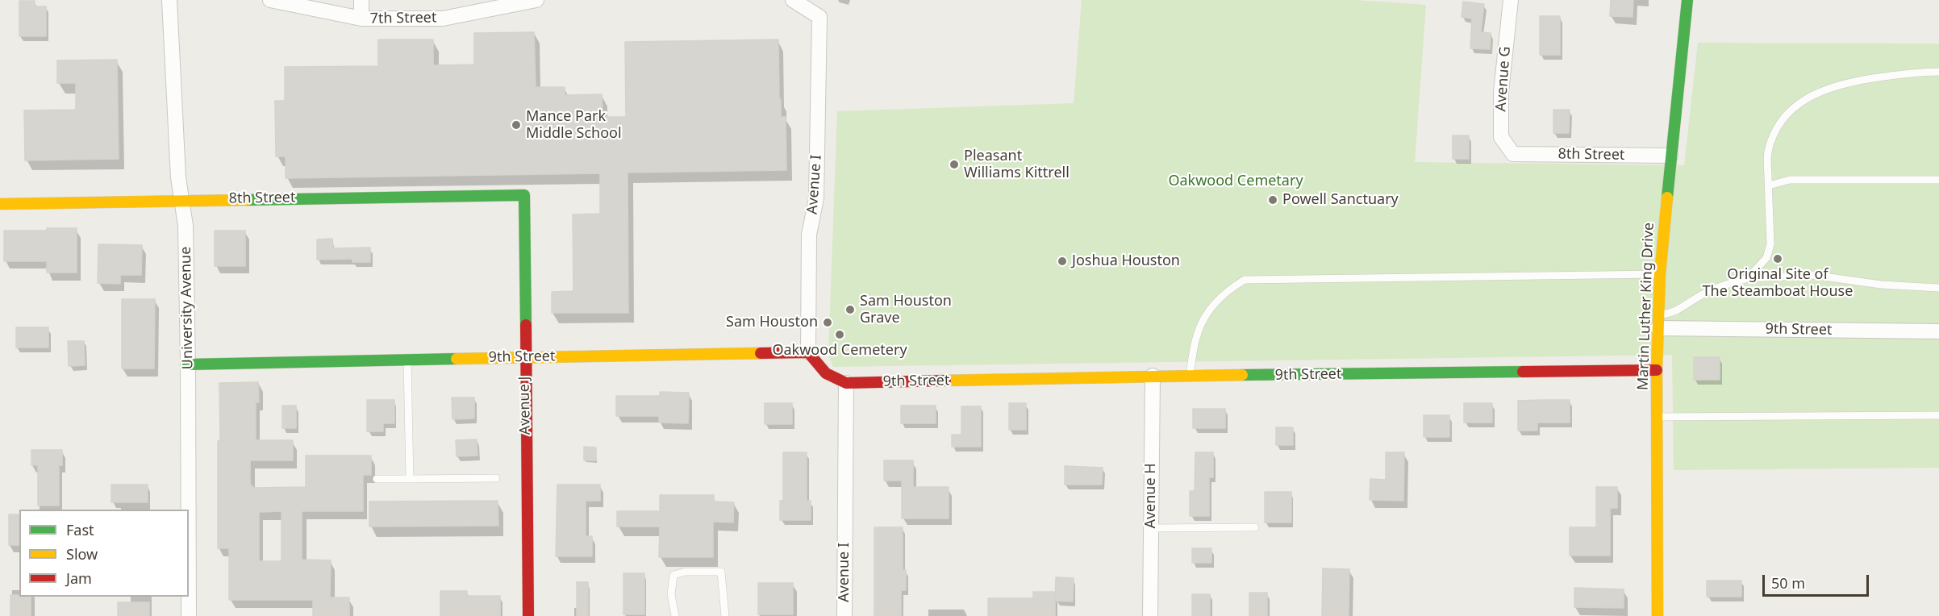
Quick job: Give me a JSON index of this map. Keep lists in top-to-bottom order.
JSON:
{
  "streets": {
    "street": [
      "7th Street",
      "Avenue G",
      "8th Street",
      "Avenue I",
      "Martin Luther King Drive",
      "University Avenue",
      "9th Street",
      "Avenue J",
      "Avenue H"
    ]
  },
  "crossings": [
    ["Avenue G", "8th Street"],
    ["8th Street", "Martin Luther King Drive"],
    ["8th Street", "University Avenue"],
    ["8th Street", "Avenue J"],
    ["Avenue I", "9th Street"],
    ["Martin Luther King Drive", "9th Street"],
    ["University Avenue", "9th Street"],
    ["9th Street", "Avenue J"],
    ["9th Street", "Avenue H"]
  ],
  "parks": ["Oakwood Cemetary"],
  "places": [
    "Mance Park Middle School",
    "Pleasant Williams Kittrell",
    "Powell Sanctuary",
    "Original Site of The Steamboat House",
    "Joshua Houston",
    "Sam Houston Grave",
    "Sam Houston",
    "Oakwood Cemetery"
  ],
  "legend": ["Fast", "Slow", "Jam"],
  "scale_bar": "50 m"
}
